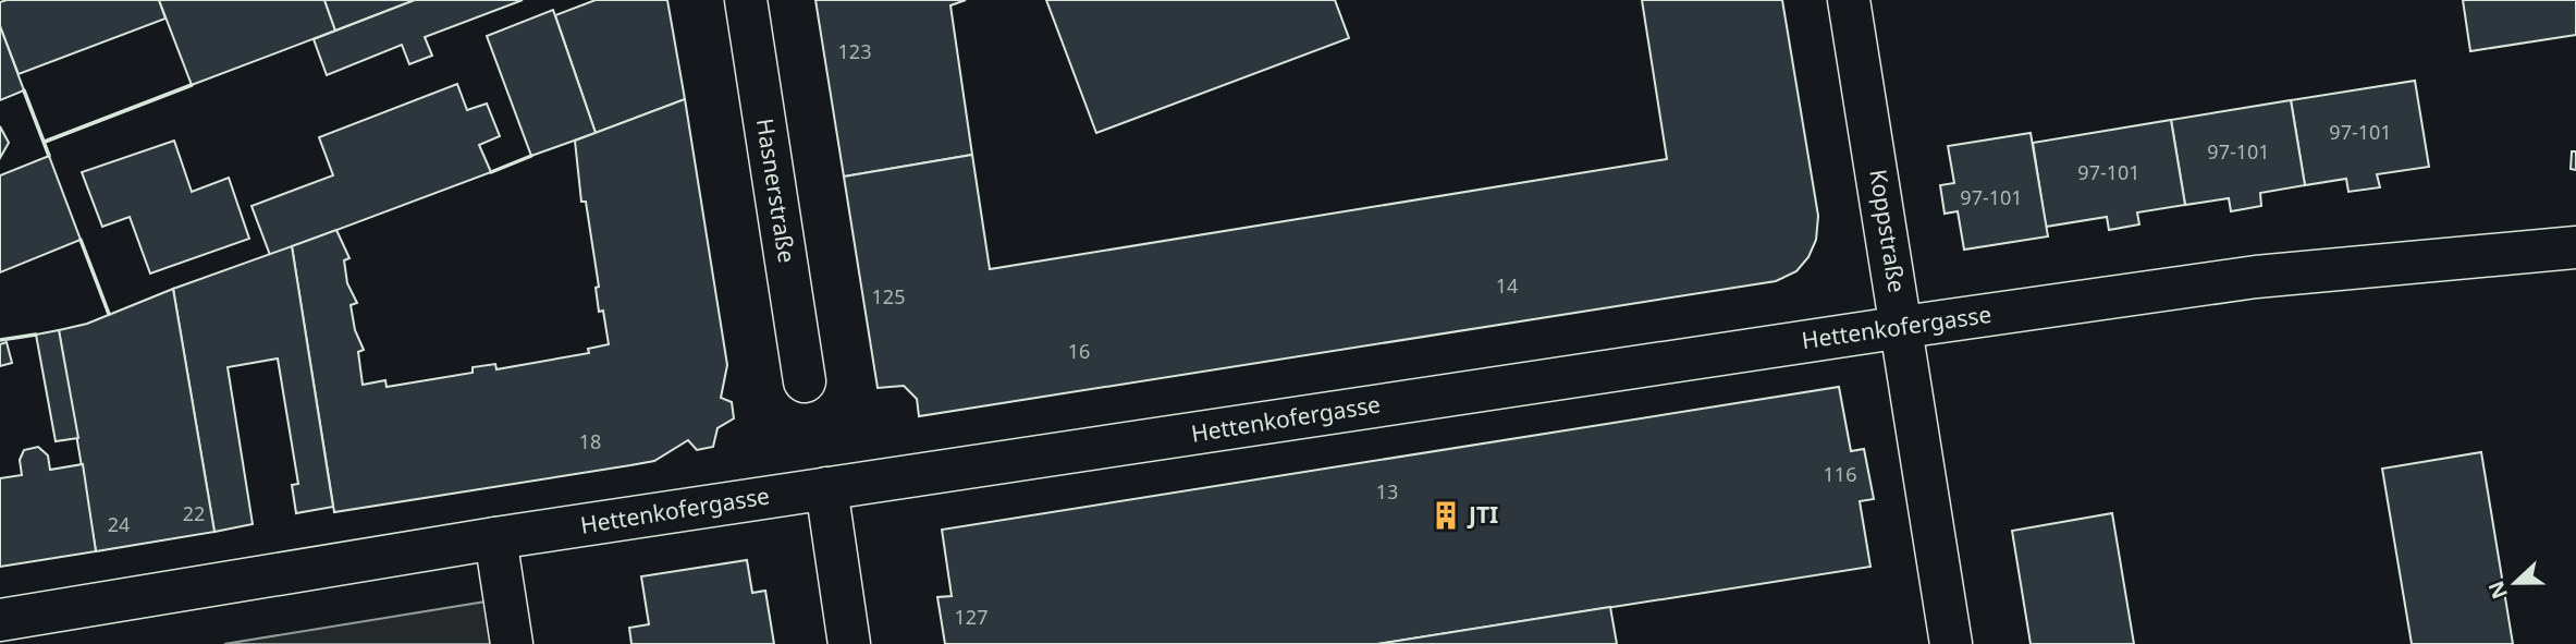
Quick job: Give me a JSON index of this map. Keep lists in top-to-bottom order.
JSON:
{
  "streets": {
    "street": ["Hasnerstraße", "Koppstraße", "Hettenkofergasse"]
  },
  "crossings": [
    ["Koppstraße", "Hettenkofergasse"]
  ],
  "places": {
    "building": ["JTI"]
  },
  "house_numbers": [
    "123",
    "97-101",
    "97-101",
    "97-101",
    "97-101",
    "14",
    "125",
    "16",
    "18",
    "116",
    "13",
    "22",
    "24",
    "127"
  ],
  "north": "left"
}
